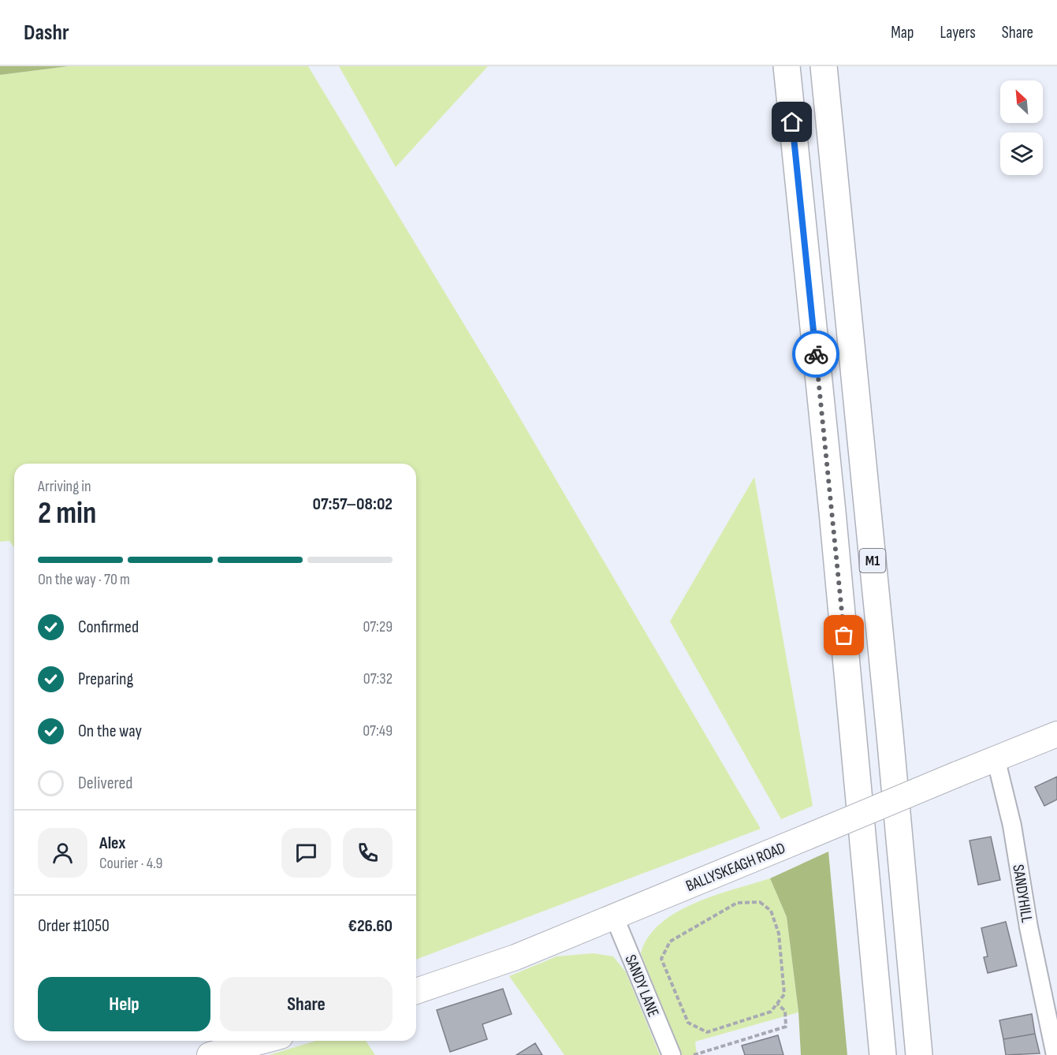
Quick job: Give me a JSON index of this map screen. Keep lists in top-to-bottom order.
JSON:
{
  "streets": {
    "highway": ["M1"],
    "main road": ["BALLYSKEAGH ROAD"],
    "street": ["SANDYHILL", "SANDY LANE"]
  },
  "crossings": [
    ["BALLYSKEAGH ROAD", "SANDYHILL"],
    ["BALLYSKEAGH ROAD", "SANDY LANE"]
  ],
  "north": "top left",
  "page": {
    "header": "Dashr",
    "nav": ["Map", "Layers", "Share"],
    "heading": ["2 min", "Arriving in", "07:57–08:02"],
    "panel": [
      "Alex",
      "Courier · 4.9",
      "Order #1050",
      "€26.60"
    ],
    "bar": "On the way · 70 m",
    "list": [
      ["Confirmed", "07:29"],
      ["Preparing", "07:32"],
      ["On the way", "07:49"],
      "Delivered"
    ],
    "buttons": ["Help", "Share"]
  }
}
